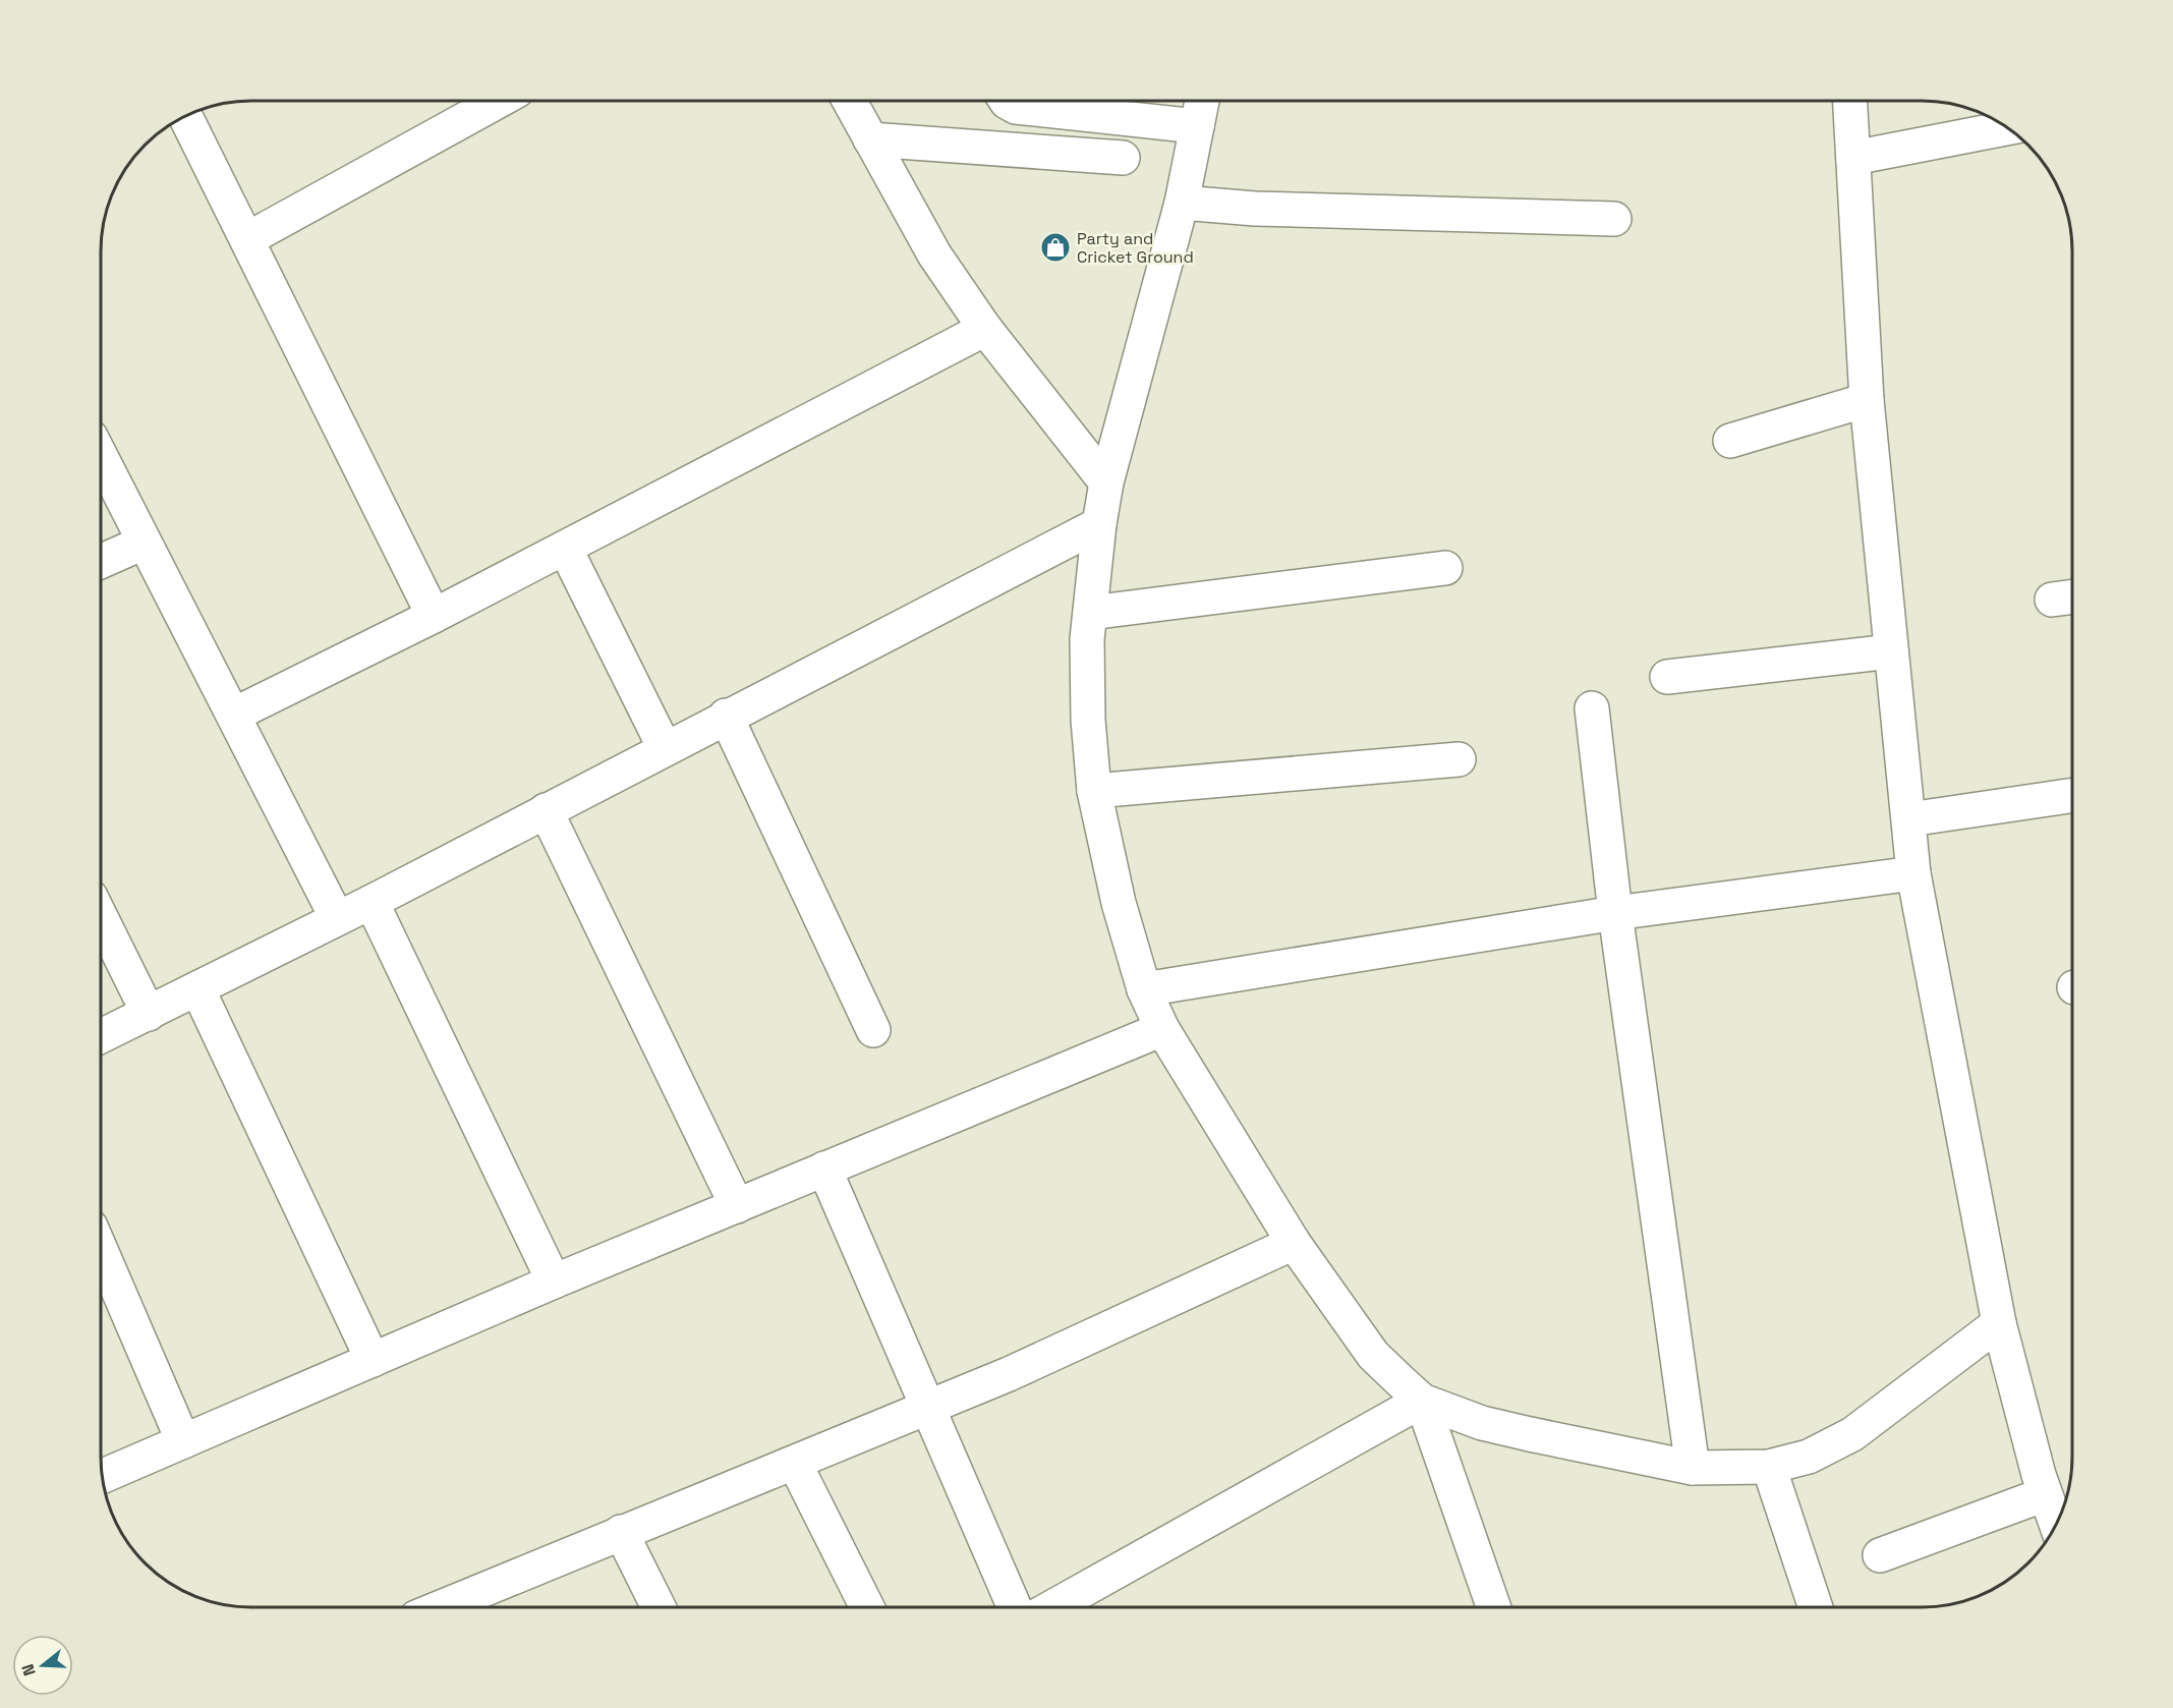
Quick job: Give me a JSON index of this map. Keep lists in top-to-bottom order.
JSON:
{
  "places": {
    "shop": ["Party and Cricket Ground"]
  },
  "north": "left"
}
